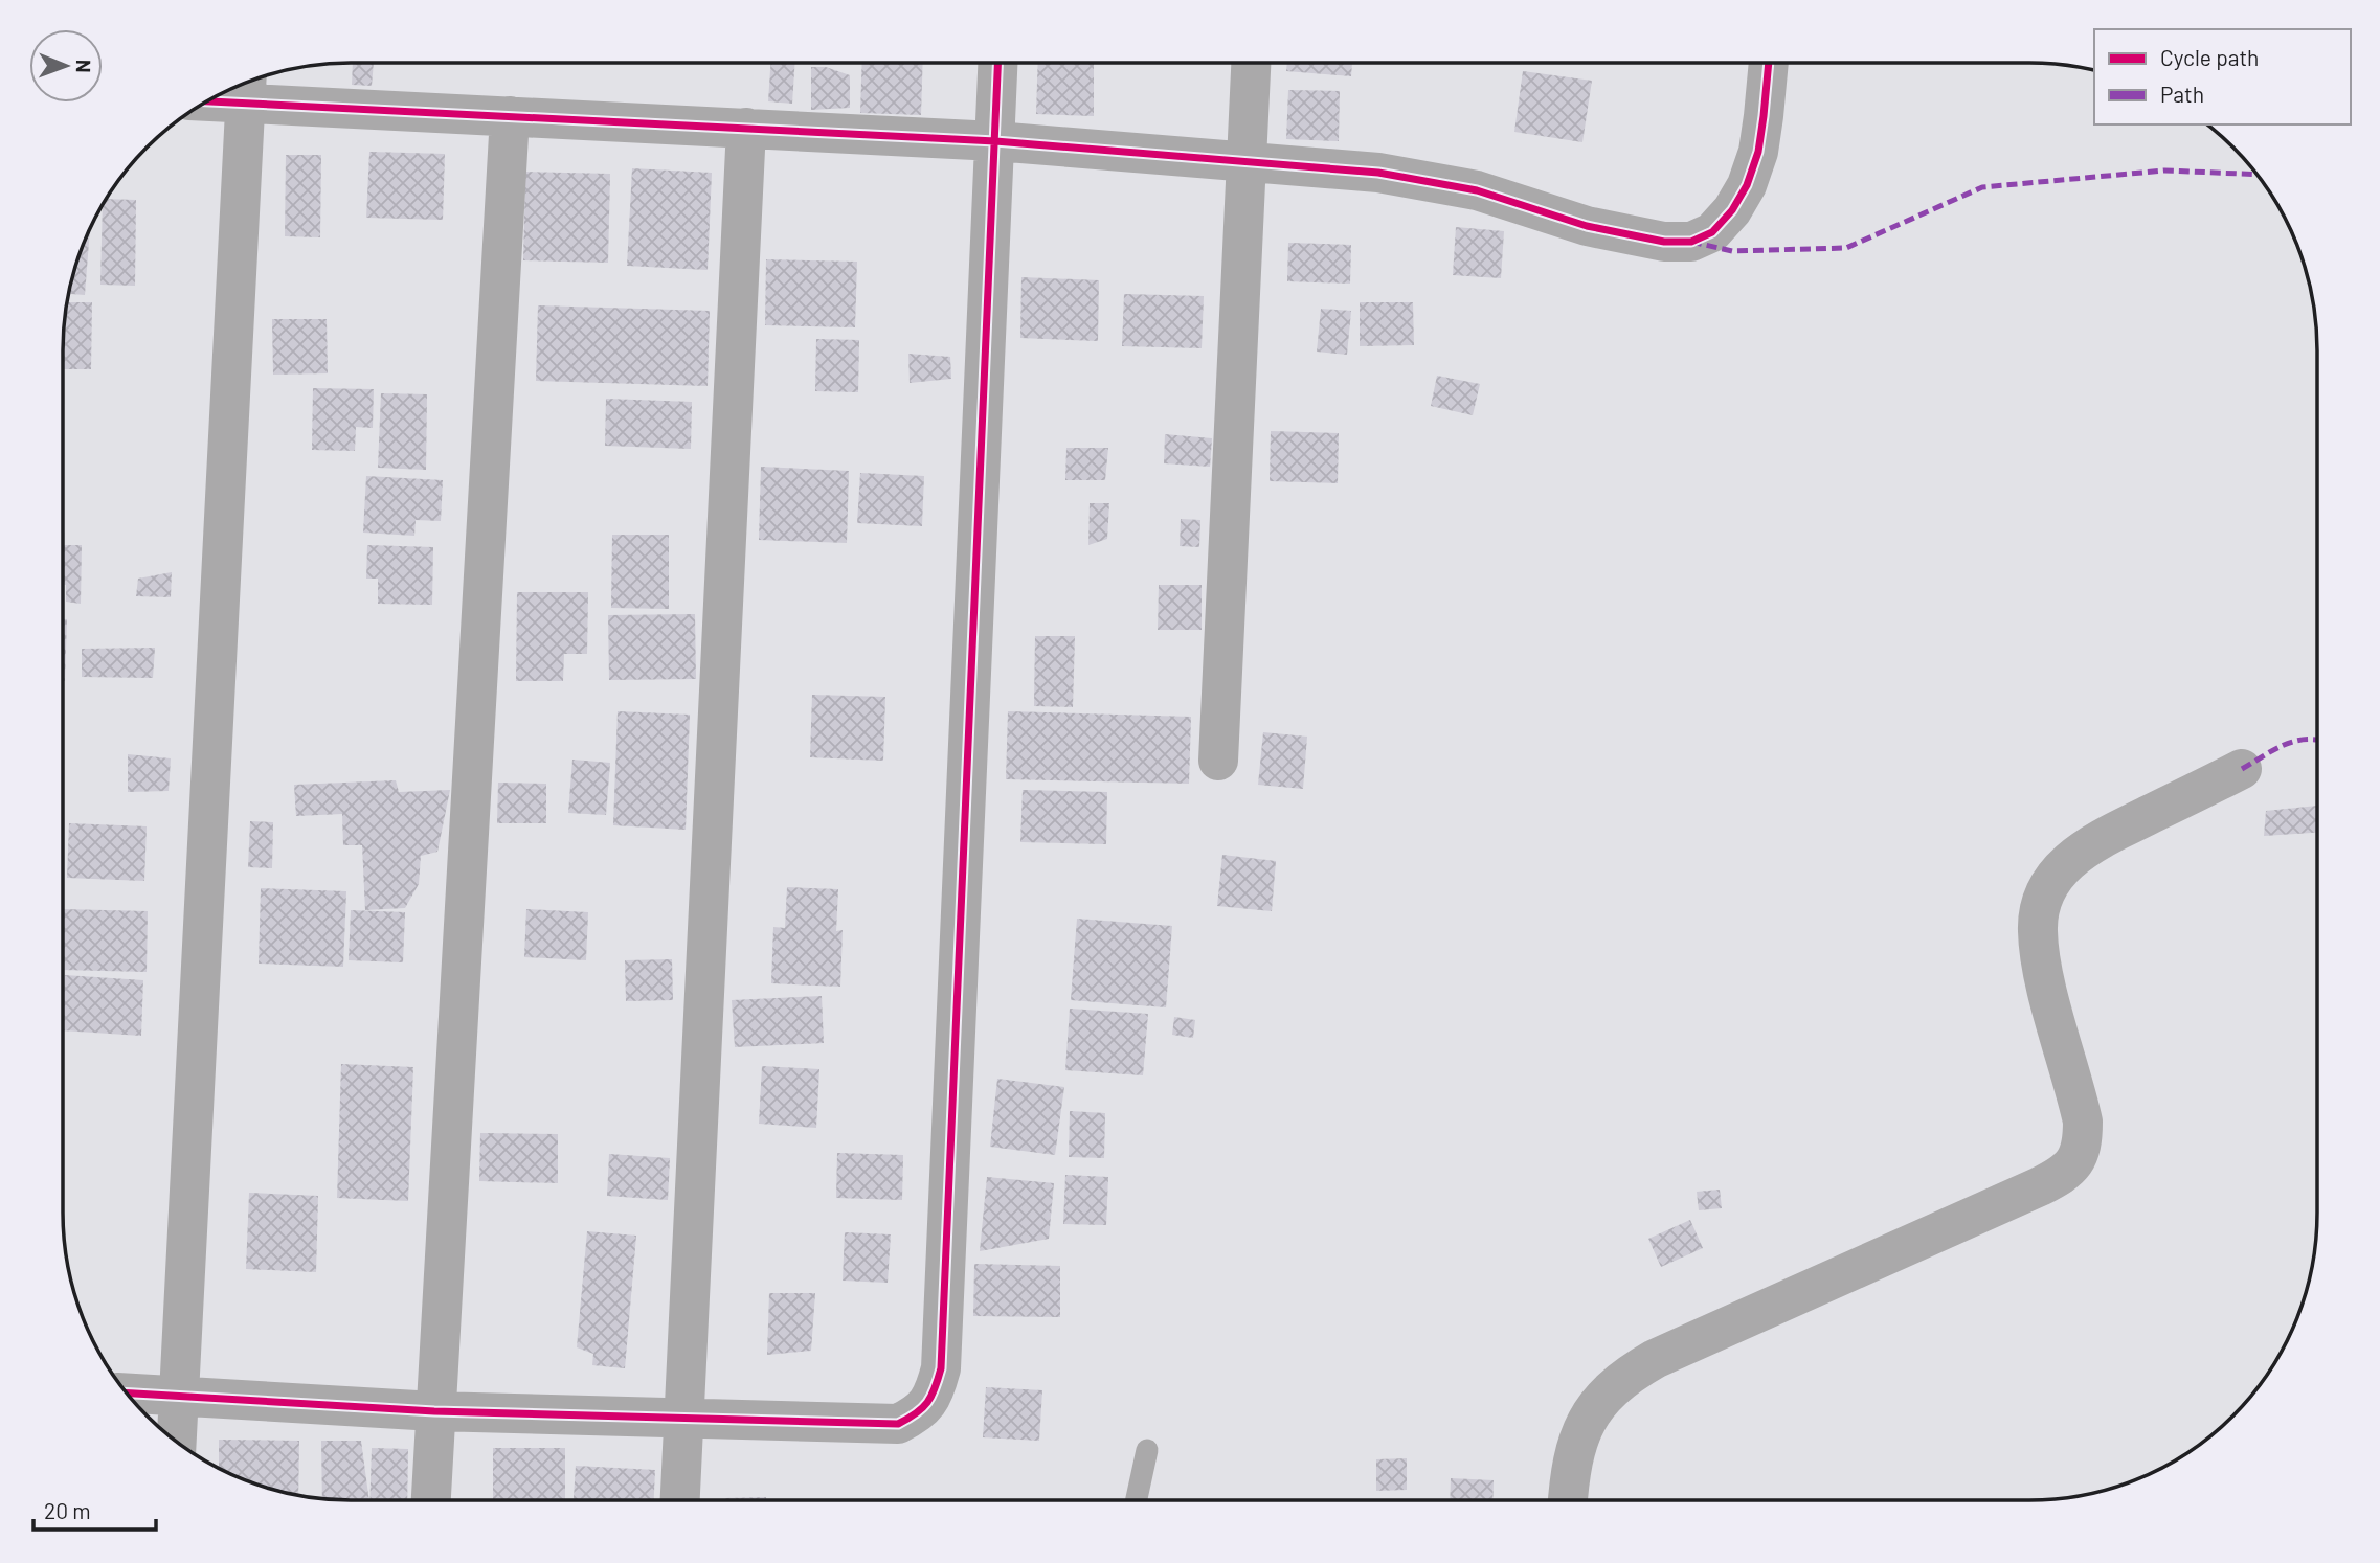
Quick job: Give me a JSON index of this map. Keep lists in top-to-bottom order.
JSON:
{
  "legend": ["Cycle path", "Path"],
  "scale_bar": "20 m",
  "north": "right"
}
